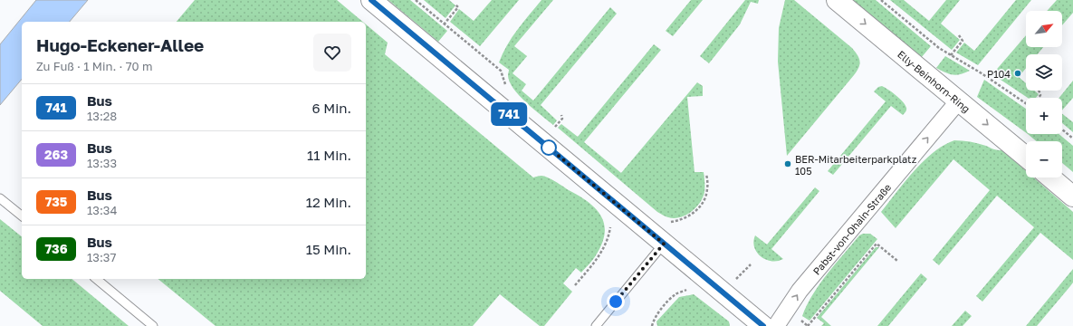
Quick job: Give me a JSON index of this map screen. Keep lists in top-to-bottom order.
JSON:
{
  "streets": {
    "street": ["Elly-Beinhorn-Ring", "Pabst-von-Ohain-Straße"]
  },
  "crossings": [
    ["Elly-Beinhorn-Ring", "Pabst-von-Ohain-Straße"]
  ],
  "one_way": ["Elly-Beinhorn-Ring", "Pabst-von-Ohain-Straße"],
  "places": ["P104", "BER-Mitarbeiterparkplatz 105"],
  "lines": ["bus line 741"],
  "north": "top right",
  "page": {
    "on_map": "741",
    "map_buttons": ["+", "−"],
    "heading": ["Hugo-Eckener-Allee", "Zu Fuß · 1 Min. · 70 m"],
    "list": [
      {
        "mark": "741",
        "name": "Bus",
        "note": "13:28",
        "value": "6 Min."
      },
      {
        "mark": "263",
        "name": "Bus",
        "note": "13:33",
        "value": "11 Min."
      },
      {
        "mark": "735",
        "name": "Bus",
        "note": "13:34",
        "value": "12 Min."
      },
      {
        "mark": "736",
        "name": "Bus",
        "note": "13:37",
        "value": "15 Min."
      }
    ]
  }
}
